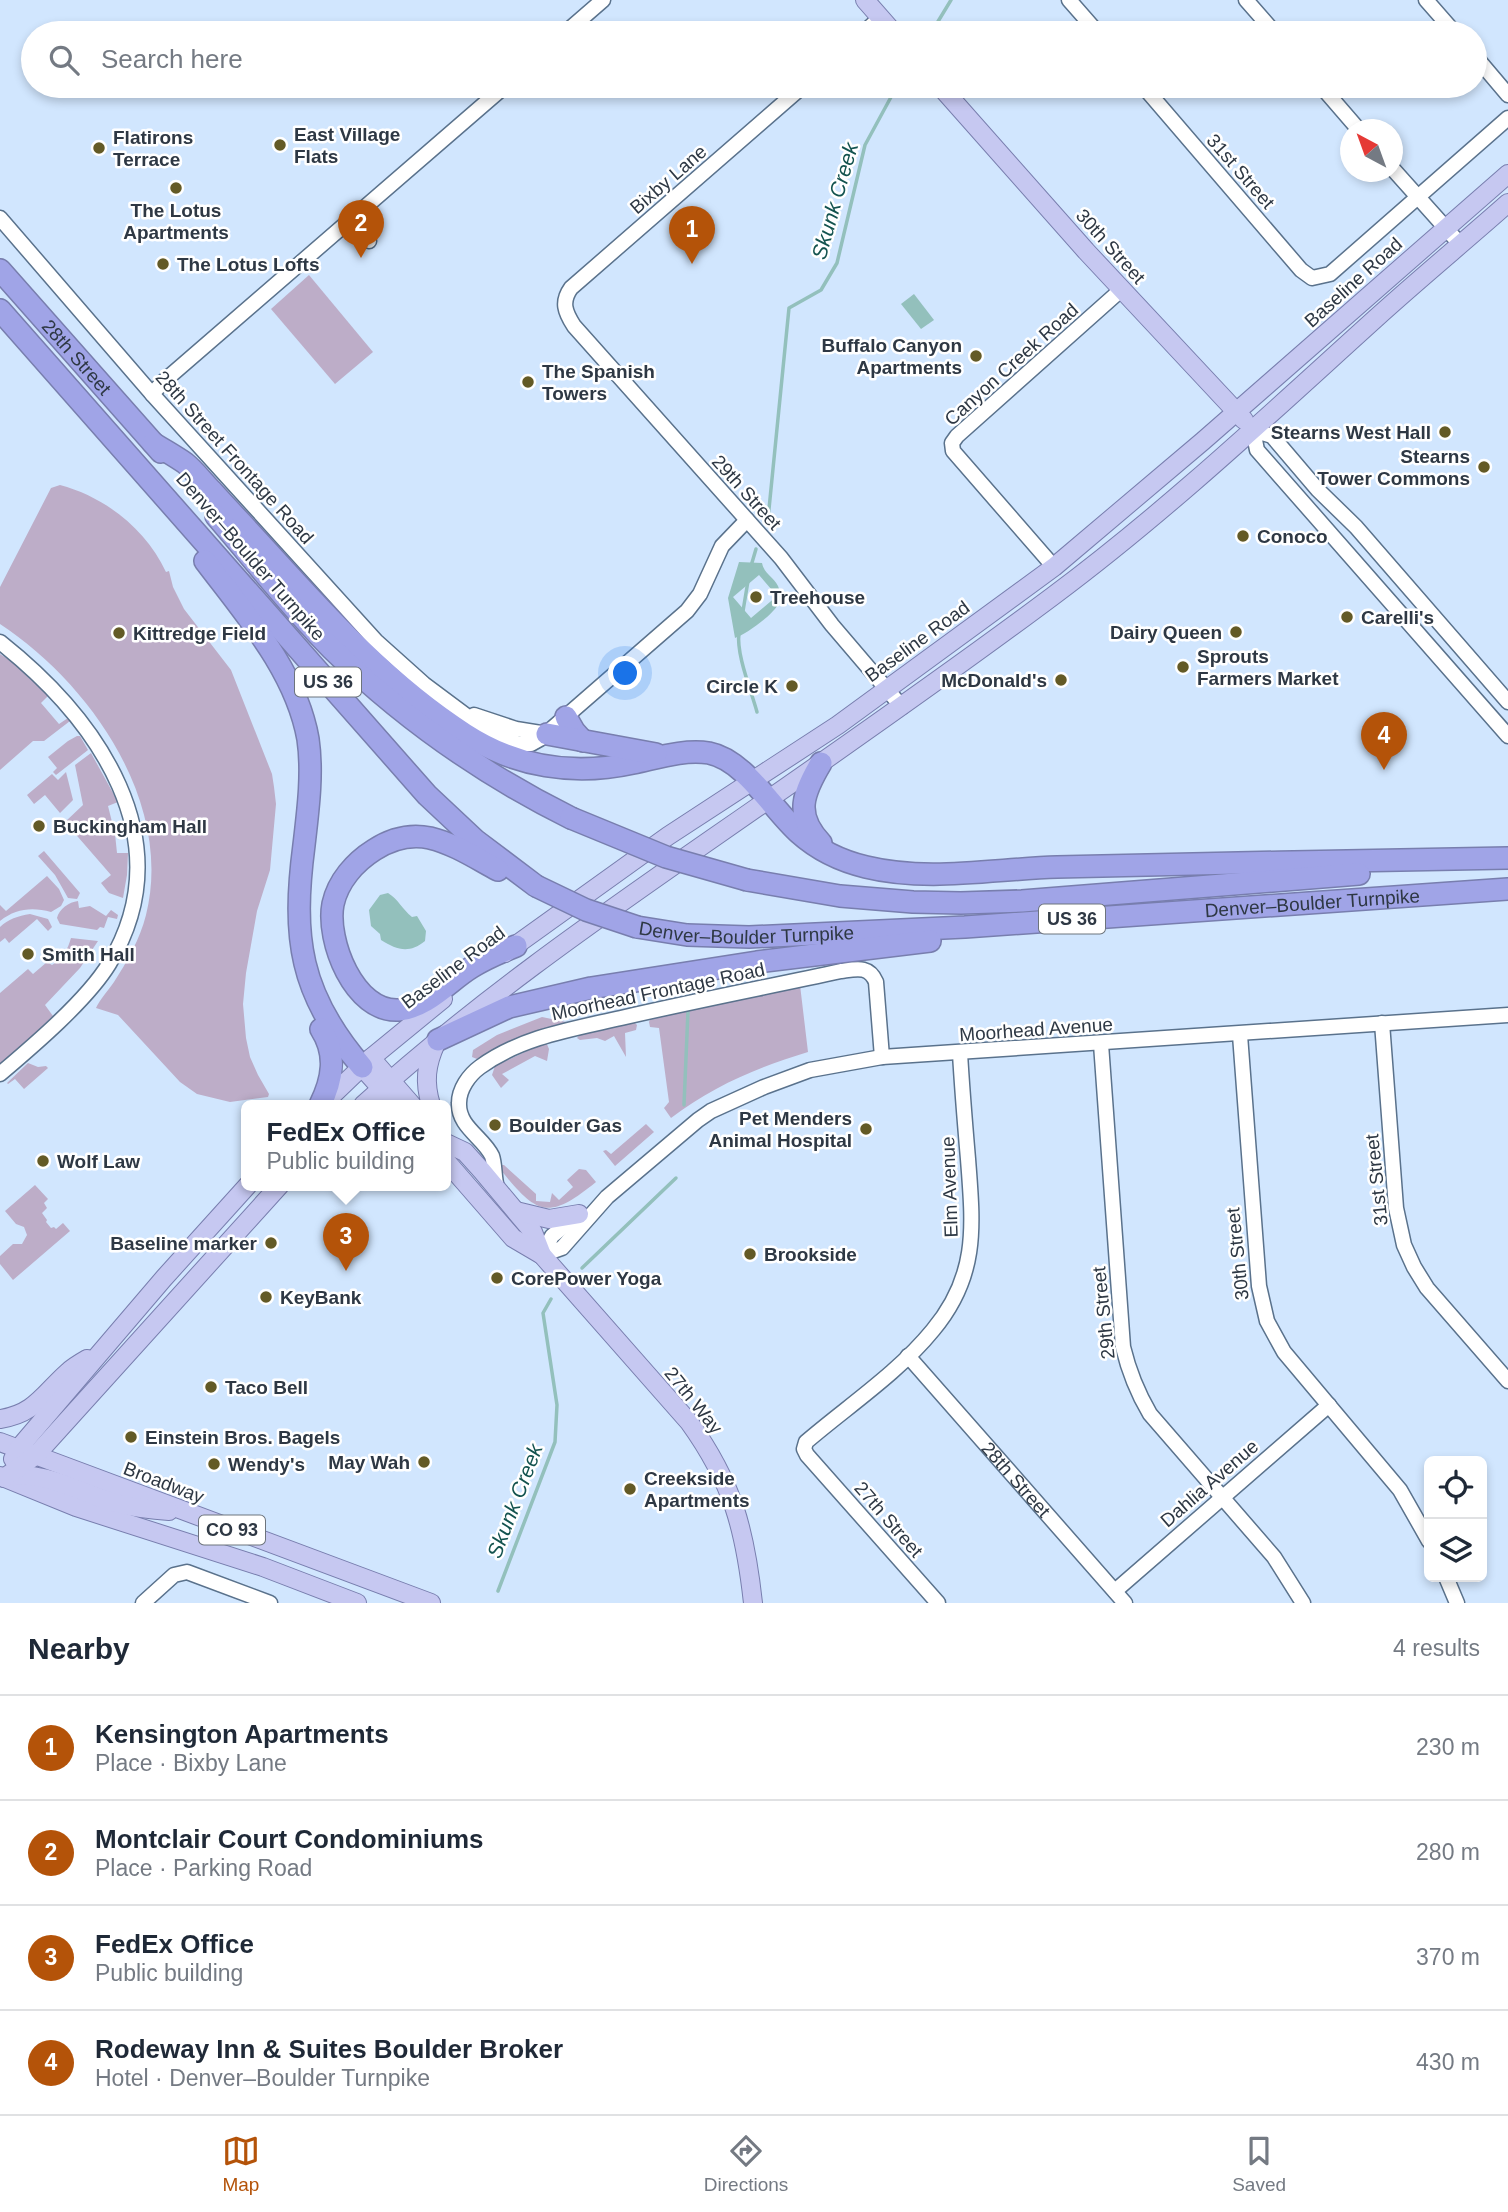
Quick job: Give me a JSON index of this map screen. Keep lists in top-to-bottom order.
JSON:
{
  "streets": {
    "highway": ["28th Street", "Denver–Boulder Turnpike", "US 36"],
    "main road": [
      "30th Street",
      "Baseline Road",
      "27th Way",
      "Broadway",
      "CO 93"
    ],
    "street": [
      "31st Street",
      "Bixby Lane",
      "Canyon Creek Road",
      "28th Street Frontage Road",
      "29th Street",
      "Moorhead Frontage Road",
      "Moorhead Avenue",
      "Elm Avenue",
      "Dahlia Avenue",
      "27th Street"
    ]
  },
  "crossings": [
    ["31st Street", "Moorhead Avenue"],
    ["Bixby Lane", "29th Street"],
    ["30th Street", "Baseline Road"],
    ["30th Street", "Canyon Creek Road"],
    ["30th Street", "Moorhead Avenue"],
    ["30th Street", "Dahlia Avenue"],
    ["Baseline Road", "Canyon Creek Road"],
    ["Baseline Road", "29th Street"],
    ["28th Street", "Denver–Boulder Turnpike"],
    ["28th Street", "Elm Avenue"],
    ["28th Street", "Dahlia Avenue"],
    ["29th Street", "Moorhead Avenue"],
    ["29th Street", "Dahlia Avenue"],
    ["Moorhead Frontage Road", "Moorhead Avenue"],
    ["Moorhead Frontage Road", "27th Way"],
    ["Moorhead Avenue", "Elm Avenue"],
    ["Moorhead Avenue", "27th Way"],
    ["Elm Avenue", "27th Street"]
  ],
  "water": ["Skunk Creek"],
  "places": [
    "East Village Flats",
    "Flatirons Terrace",
    "The Lotus Apartments",
    "The Lotus Lofts",
    "Buffalo Canyon Apartments",
    "The Spanish Towers",
    "Stearns West Hall",
    "Stearns Tower Commons",
    "Conoco",
    "Treehouse",
    "Carelli's",
    "Dairy Queen",
    "Kittredge Field",
    "Sprouts Farmers Market",
    "McDonald's",
    "Circle K",
    "Buckingham Hall",
    "Smith Hall",
    "Boulder Gas",
    "Pet Menders Animal Hospital",
    "Wolf Law",
    "Baseline marker",
    "Brookside",
    "CorePower Yoga",
    "KeyBank",
    "Taco Bell",
    "Einstein Bros. Bagels",
    "May Wah",
    "Wendy's",
    "Creekside Apartments"
  ],
  "north": "top left",
  "page": {
    "search": "Search here",
    "pins": [
      "2",
      "1",
      "4",
      "3"
    ],
    "popup": ["FedEx Office", "Public building"],
    "heading": ["Nearby", "4 results"],
    "list": [
      {
        "mark": "1",
        "name": "Kensington Apartments",
        "note": "Place · Bixby Lane",
        "value": "230 m"
      },
      {
        "mark": "2",
        "name": "Montclair Court Condominiums",
        "note": "Place · Parking Road",
        "value": "280 m"
      },
      {
        "mark": "3",
        "name": "FedEx Office",
        "note": "Public building",
        "value": "370 m"
      },
      {
        "mark": "4",
        "name": "Rodeway Inn & Suites Boulder Broker",
        "note": "Hotel · Denver–Boulder Turnpike",
        "value": "430 m"
      }
    ],
    "nav": ["Map", "Directions", "Saved"]
  }
}
